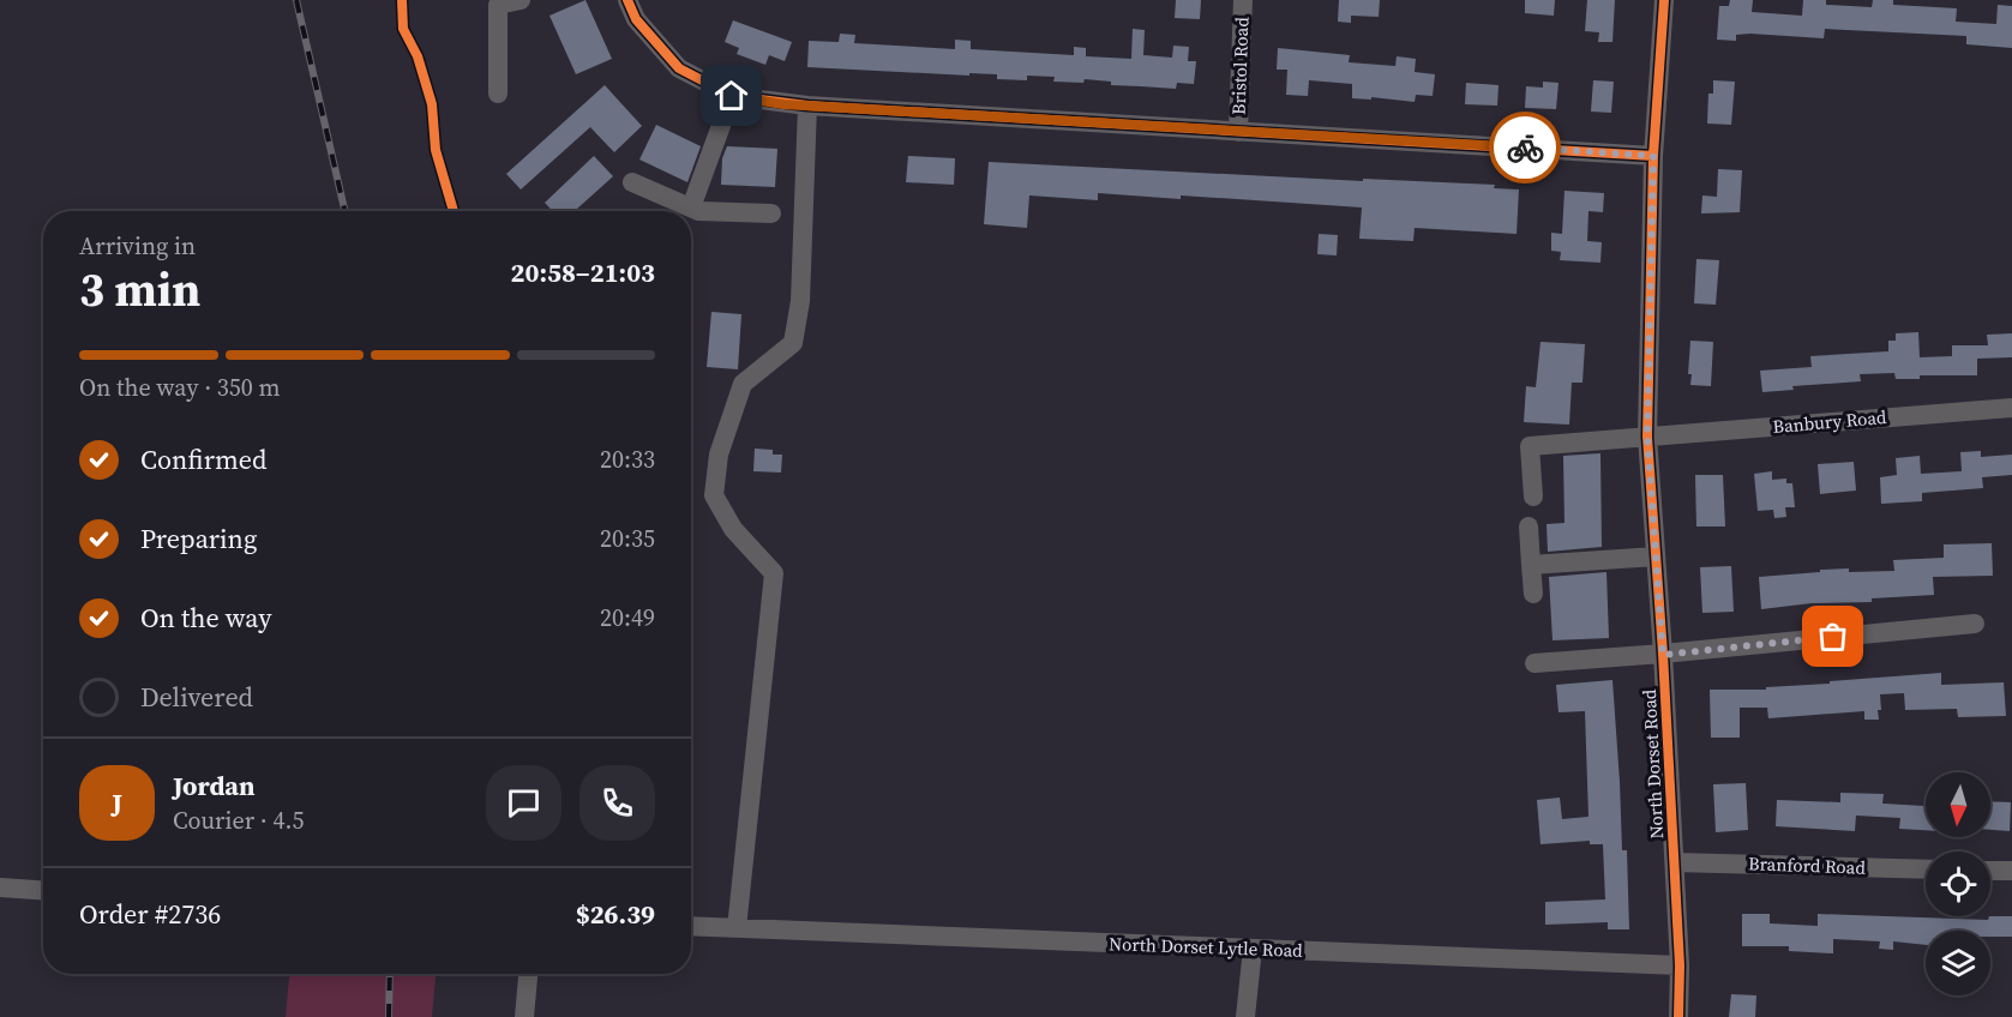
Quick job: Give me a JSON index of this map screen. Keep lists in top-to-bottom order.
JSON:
{
  "streets": {
    "street": [
      "Bristol Road",
      "Banbury Road",
      "North Dorset Road",
      "Branford Road",
      "North Dorset Lytle Road"
    ]
  },
  "crossings": [
    ["Banbury Road", "North Dorset Road"],
    ["North Dorset Road", "Branford Road"],
    ["North Dorset Road", "North Dorset Lytle Road"]
  ],
  "north": "bottom",
  "page": {
    "heading": ["3 min", "Arriving in", "20:58–21:03"],
    "panel": [
      "Jordan",
      "Courier · 4.5",
      "Order #2736",
      "$26.39"
    ],
    "bar": "On the way · 350 m",
    "list": [
      ["Confirmed", "20:33"],
      ["Preparing", "20:35"],
      ["On the way", "20:49"],
      "Delivered"
    ],
    "round": "J"
  }
}
